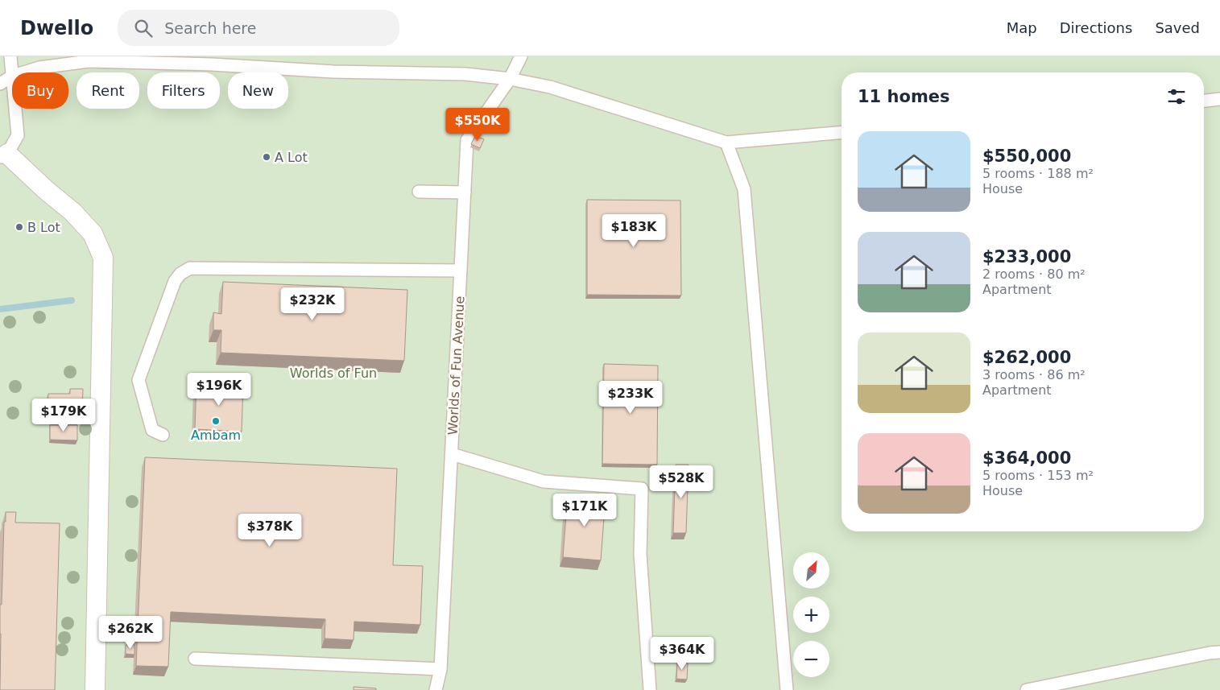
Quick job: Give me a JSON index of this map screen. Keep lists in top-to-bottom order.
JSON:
{
  "streets": {
    "lane": ["Worlds of Fun Avenue"]
  },
  "parks": ["Worlds of Fun"],
  "places": ["A Lot", "B Lot", "Ambam"],
  "north": "top right",
  "page": {
    "header": "Dwello",
    "search": "Search here",
    "nav": ["Map", "Directions", "Saved"],
    "chip": [
      "Buy",
      "Rent",
      "Filters",
      "New"
    ],
    "heading": "11 homes",
    "price": [
      "$550K",
      "$183K",
      "$232K",
      "$196K",
      "$233K",
      "$179K",
      "$528K",
      "$171K",
      "$378K",
      "$262K",
      "$364K"
    ],
    "list": [
      {
        "name": "$550,000",
        "note": "5 rooms · 188 m² · House"
      },
      {
        "name": "$233,000",
        "note": "2 rooms · 80 m² · Apartment"
      },
      {
        "name": "$262,000",
        "note": "3 rooms · 86 m² · Apartment"
      },
      {
        "name": "$364,000",
        "note": "5 rooms · 153 m² · House"
      }
    ],
    "map_buttons": ["+", "−"]
  }
}
